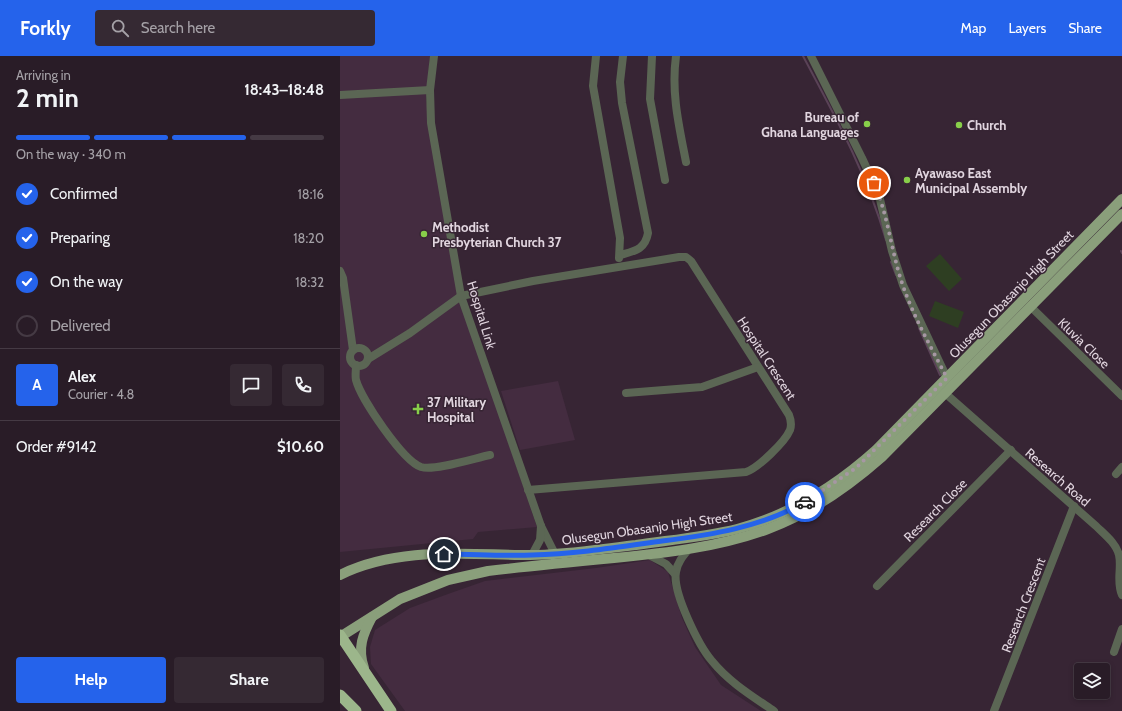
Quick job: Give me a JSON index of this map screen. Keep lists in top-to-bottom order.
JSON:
{
  "streets": {
    "main road": ["Olusegun Obasanjo High Street"],
    "street": [
      "Hospital Link",
      "Kluvia Close",
      "Hospital Crescent",
      "Research Road",
      "Research Close",
      "Research Crescent"
    ]
  },
  "crossings": [
    ["Olusegun Obasanjo High Street", "Hospital Link"],
    ["Olusegun Obasanjo High Street", "Kluvia Close"],
    ["Olusegun Obasanjo High Street", "Research Road"],
    ["Hospital Link", "Hospital Crescent"],
    ["Research Road", "Research Close"],
    ["Research Road", "Research Crescent"]
  ],
  "places": {
    "other": [
      "Bureau of Ghana Languages",
      "Church",
      "Ayawaso East Municipal Assembly",
      "Methodist Presbyterian Church 37"
    ],
    "health": ["37 Military Hospital"]
  },
  "page": {
    "header": "Forkly",
    "search": "Search here",
    "nav": ["Map", "Layers", "Share"],
    "heading": ["2 min", "Arriving in", "18:43–18:48"],
    "panel": [
      "Alex",
      "Courier · 4.8",
      "Order #9142",
      "$10.60"
    ],
    "bar": "On the way · 340 m",
    "list": [
      ["Confirmed", "18:16"],
      ["Preparing", "18:20"],
      ["On the way", "18:32"],
      "Delivered"
    ],
    "round": "A",
    "buttons": ["Help", "Share"]
  }
}
